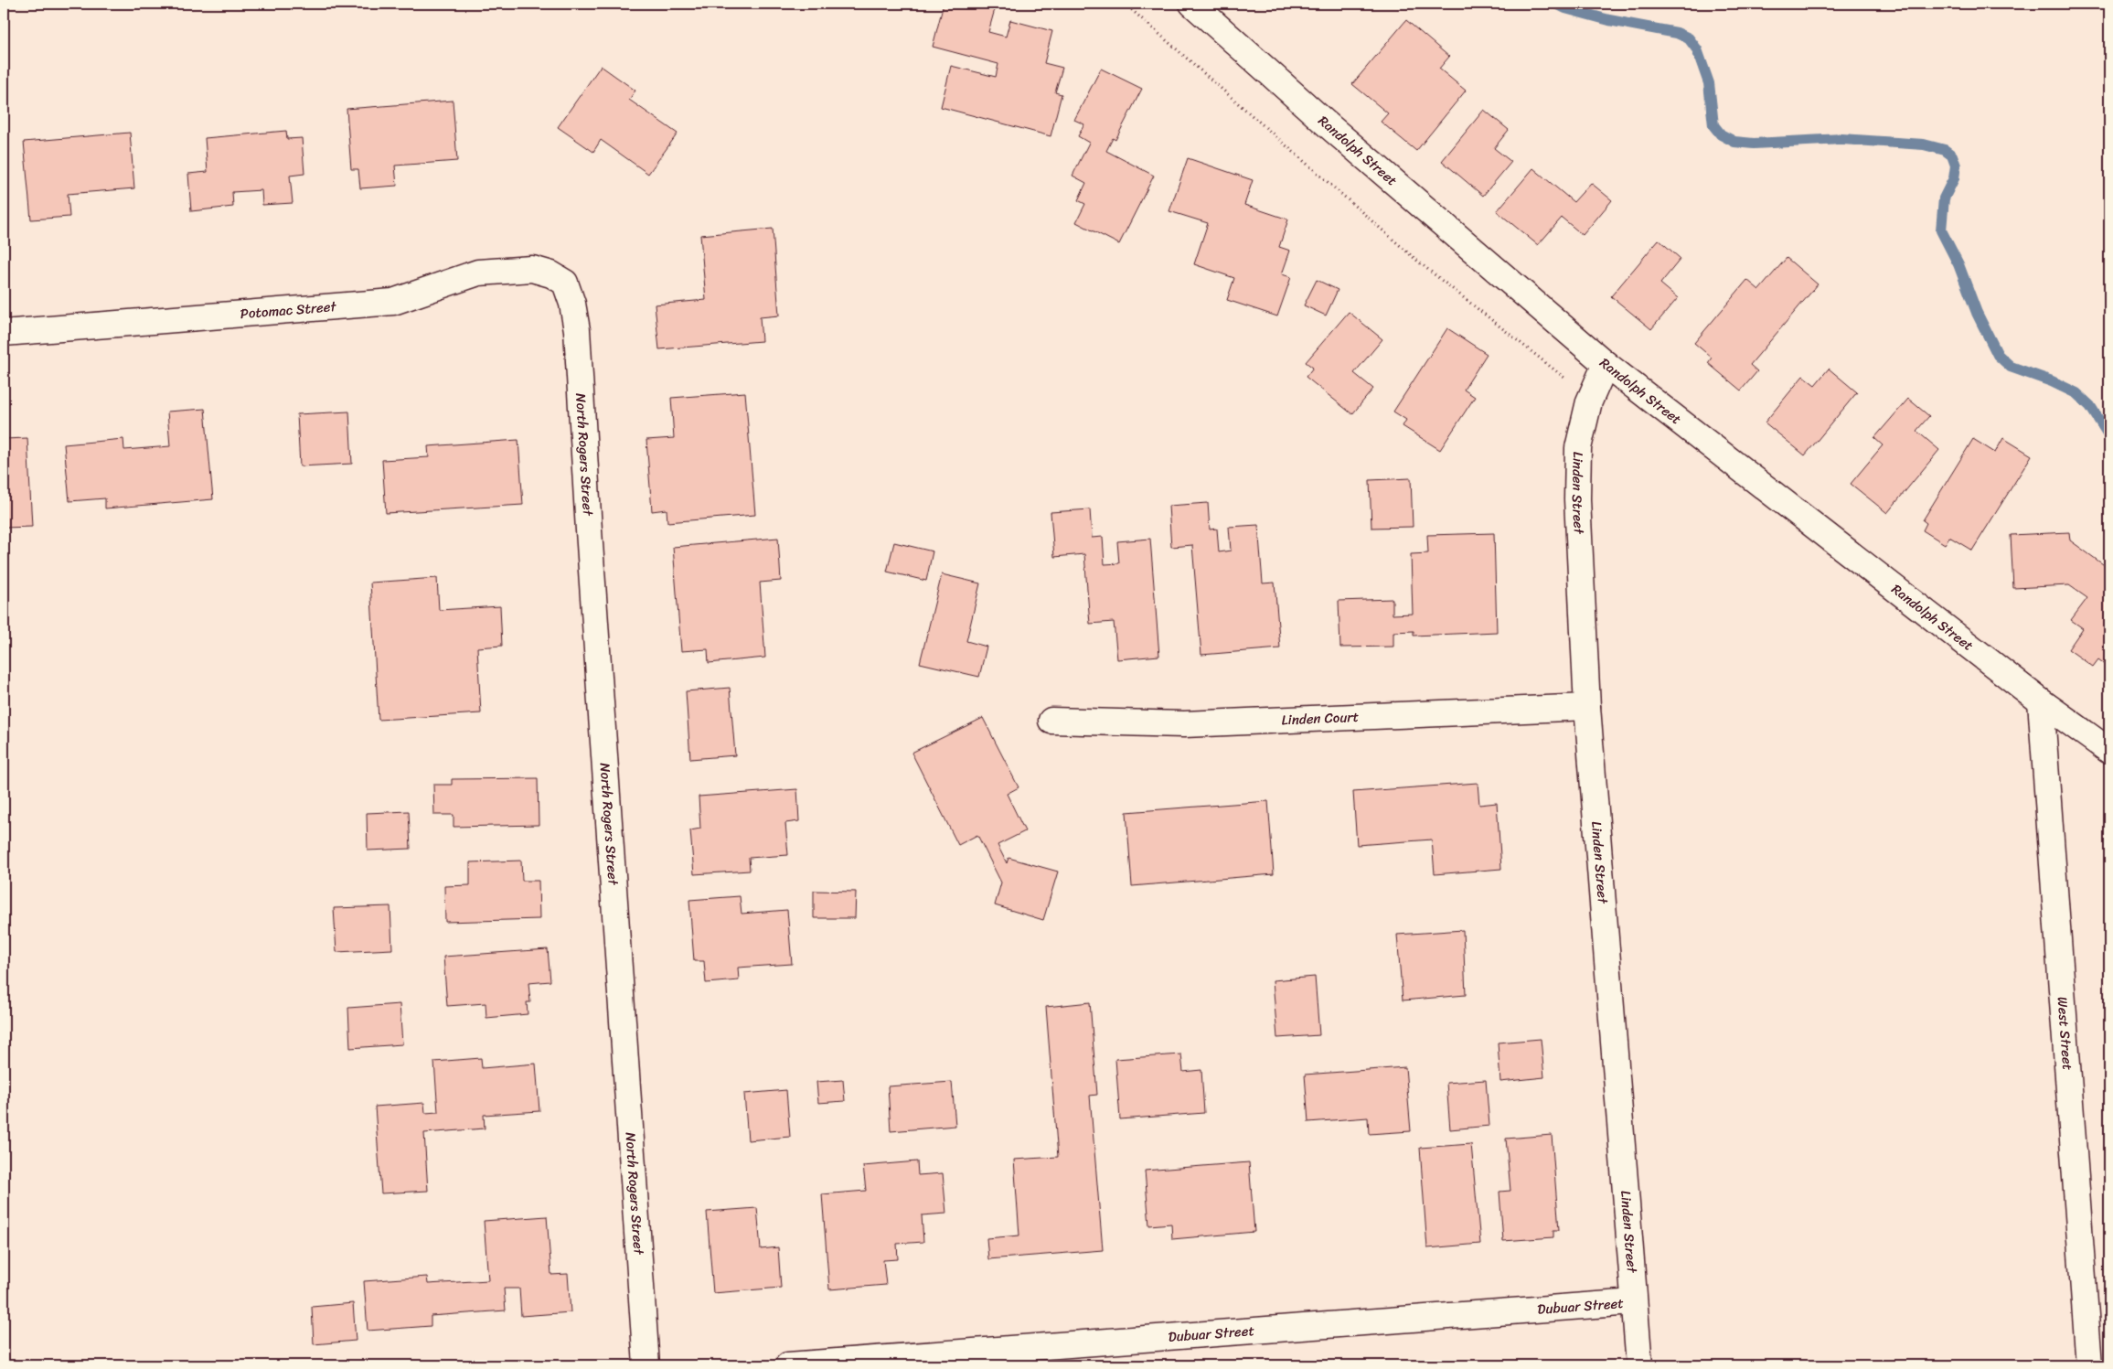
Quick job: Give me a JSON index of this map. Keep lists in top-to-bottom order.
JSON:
{
  "streets": {
    "street": [
      "Randolph Street",
      "Potomac Street",
      "North Rogers Street",
      "Linden Street",
      "Linden Court",
      "West Street",
      "Dubuar Street"
    ]
  },
  "crossings": [
    ["Randolph Street", "Linden Street"],
    ["Randolph Street", "West Street"],
    ["Potomac Street", "North Rogers Street"],
    ["Linden Street", "Linden Court"],
    ["Linden Street", "Dubuar Street"]
  ]
}
